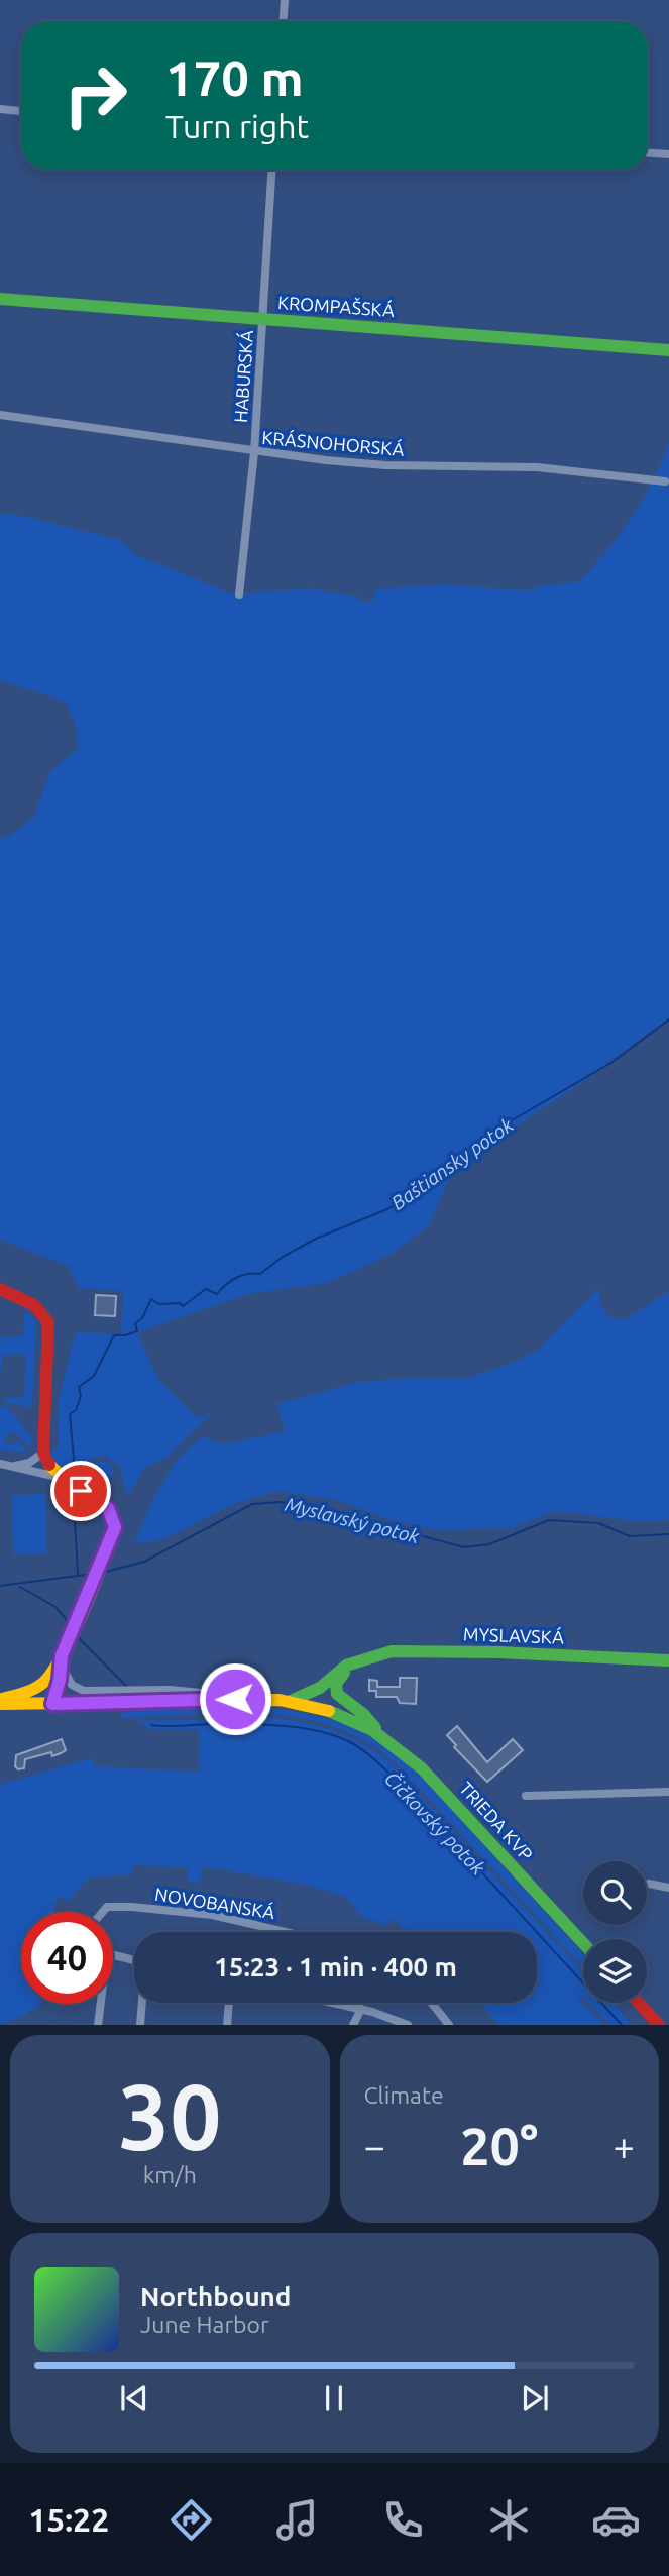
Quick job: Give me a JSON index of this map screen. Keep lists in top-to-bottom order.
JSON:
{
  "streets": {
    "street": [
      "KROMPAŠSKÁ",
      "HABURSKÁ",
      "KRÁSNOHORSKÁ",
      "MYSLAVSKÁ",
      "TRIEDA KVP",
      "NOVOBANSKÁ"
    ]
  },
  "crossings": [
    ["KROMPAŠSKÁ", "HABURSKÁ"],
    ["HABURSKÁ", "KRÁSNOHORSKÁ"],
    ["MYSLAVSKÁ", "TRIEDA KVP"]
  ],
  "water": ["Baštiansky potok", "Myslavský potok", "Čičkovský potok"],
  "page": {
    "turn": ["170 m", "Turn right"],
    "limit": "40",
    "trip": "15:23 · 1 min · 400 m",
    "tile": [
      ["30", "km/h"],
      "Climate"
    ],
    "heat": ["−", "20°", "+"],
    "song": ["Northbound", "June Harbor"],
    "tabs": "15:22"
  }
}
